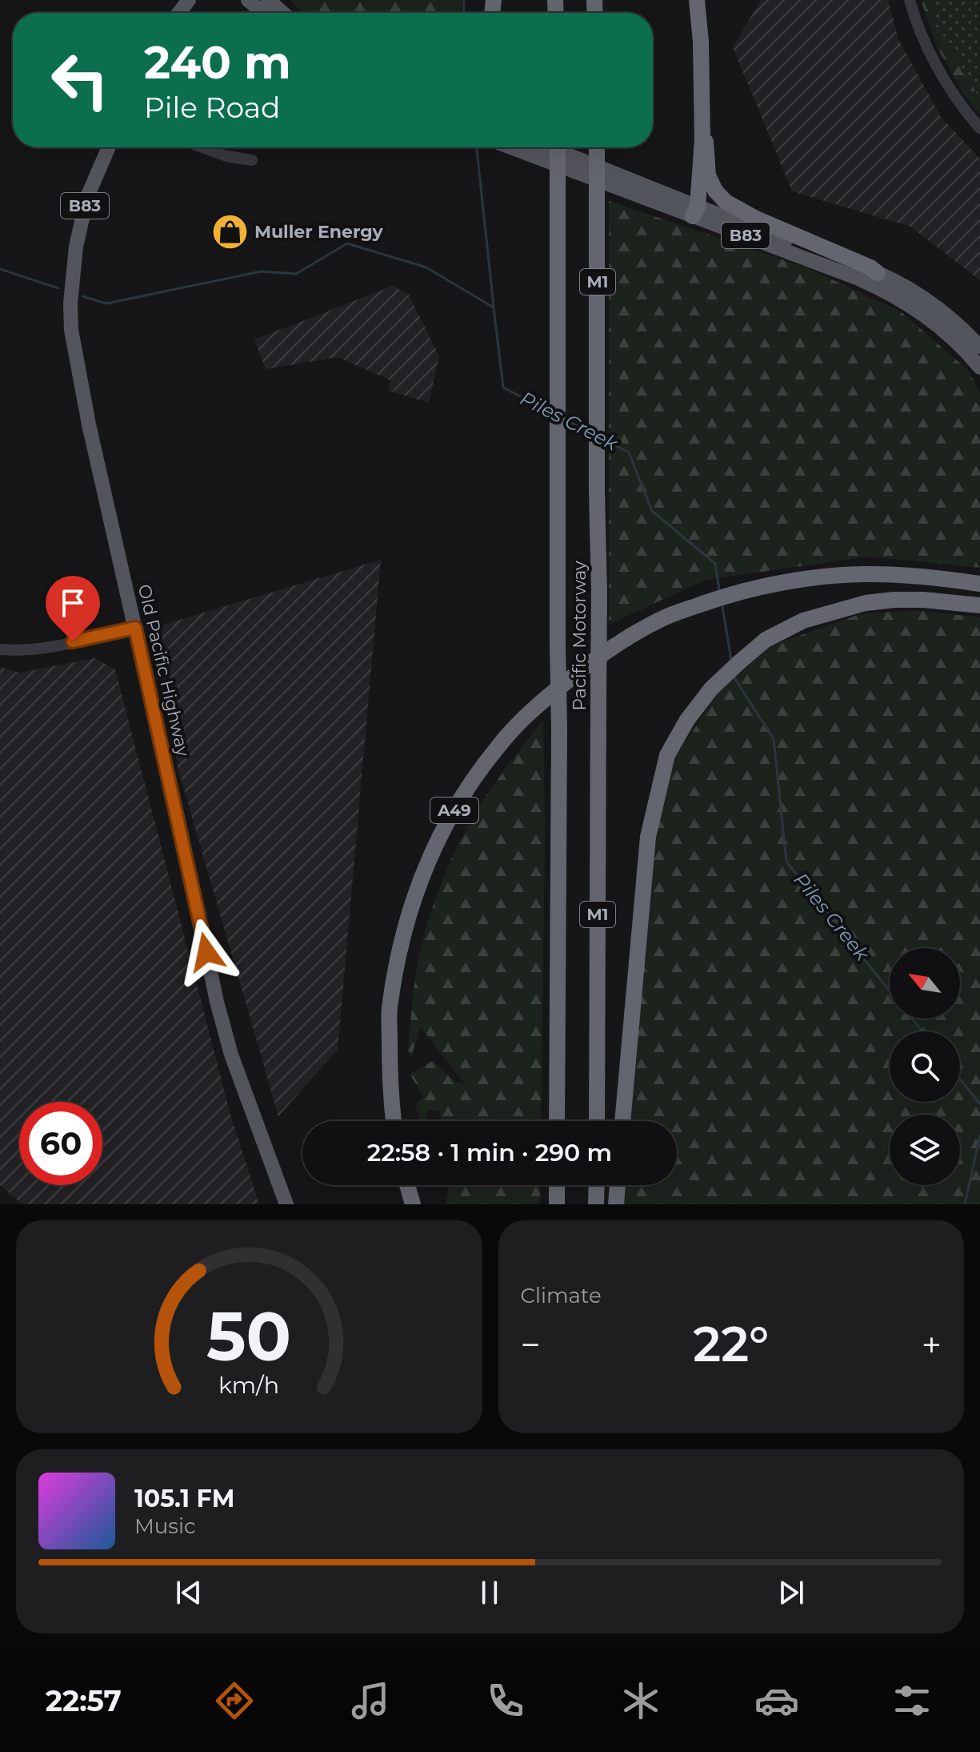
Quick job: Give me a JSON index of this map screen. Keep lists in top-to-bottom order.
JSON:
{
  "streets": {
    "highway": ["M1", "Pacific Motorway", "A49"],
    "main road": ["B83", "Old Pacific Highway"]
  },
  "water": ["Piles Creek"],
  "places": {
    "shop": ["Muller Energy"]
  },
  "north": "top left",
  "page": {
    "turn": ["240 m", "Pile Road"],
    "limit": "60",
    "trip": "22:58 · 1 min · 290 m",
    "tile": "Climate",
    "heat": ["−", "22°", "+"],
    "song": ["105.1 FM", "Music"],
    "tabs": "22:57",
    "gauge": ["50", "km/h"]
  }
}
